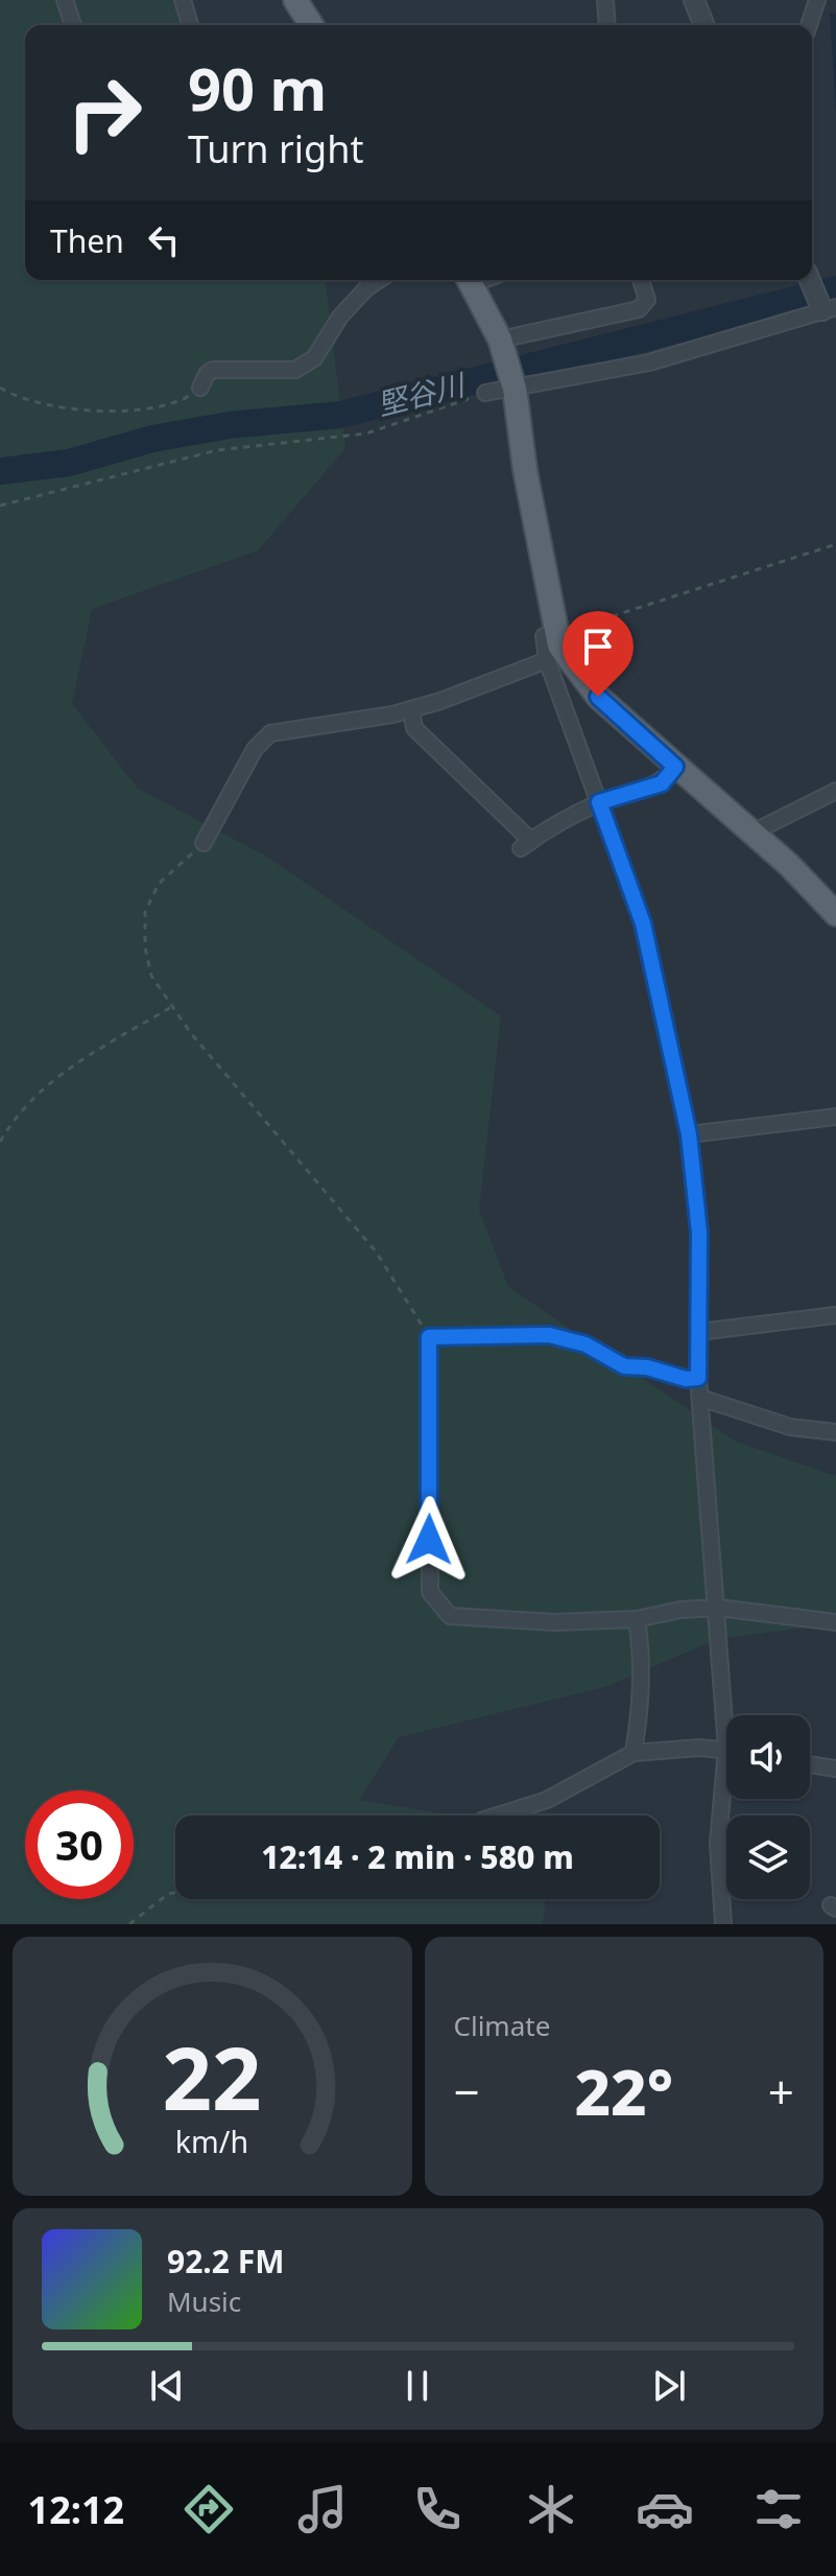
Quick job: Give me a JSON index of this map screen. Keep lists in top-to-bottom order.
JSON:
{
  "water": ["堅谷川"],
  "page": {
    "turn": ["90 m", "Turn right"],
    "then": "Then",
    "limit": "30",
    "trip": "12:14 · 2 min · 580 m",
    "tile": "Climate",
    "heat": ["−", "22°", "+"],
    "song": ["92.2 FM", "Music"],
    "tabs": "12:12",
    "gauge": ["22", "km/h"]
  }
}
